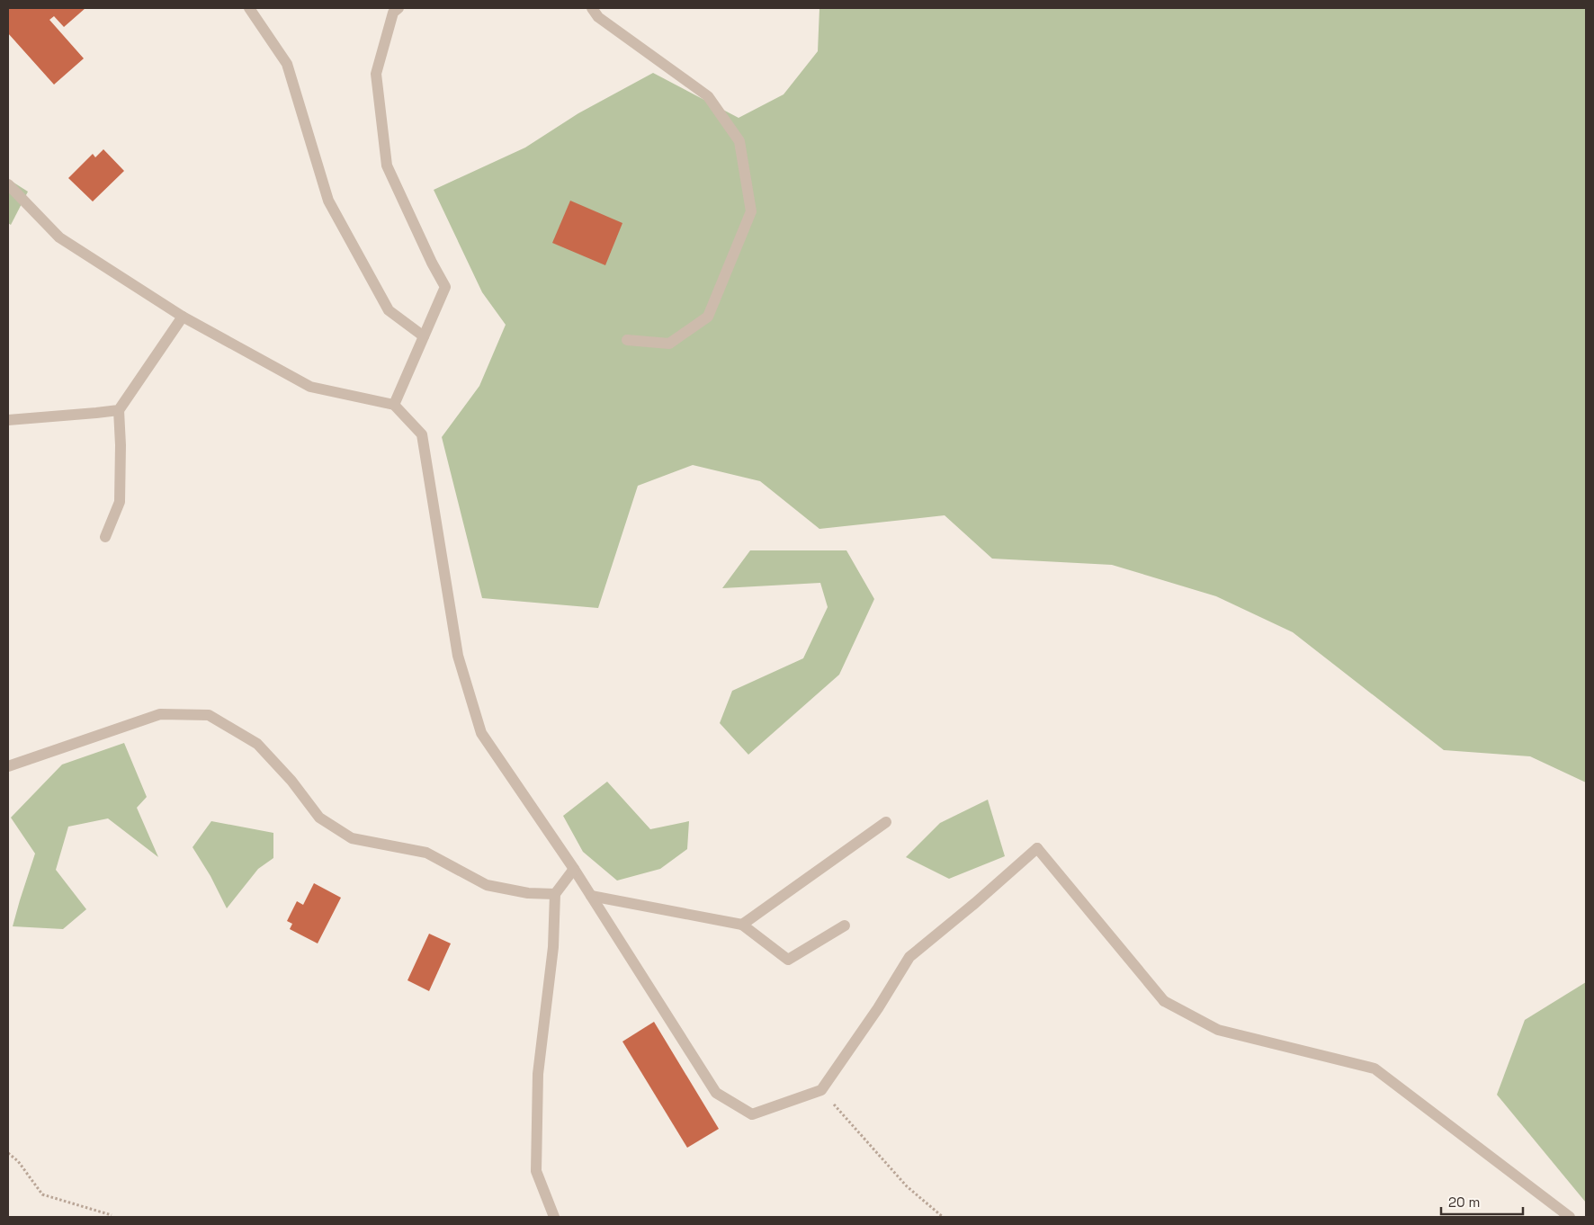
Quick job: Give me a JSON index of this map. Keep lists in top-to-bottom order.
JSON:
{
  "scale_bar": "20 m"
}
